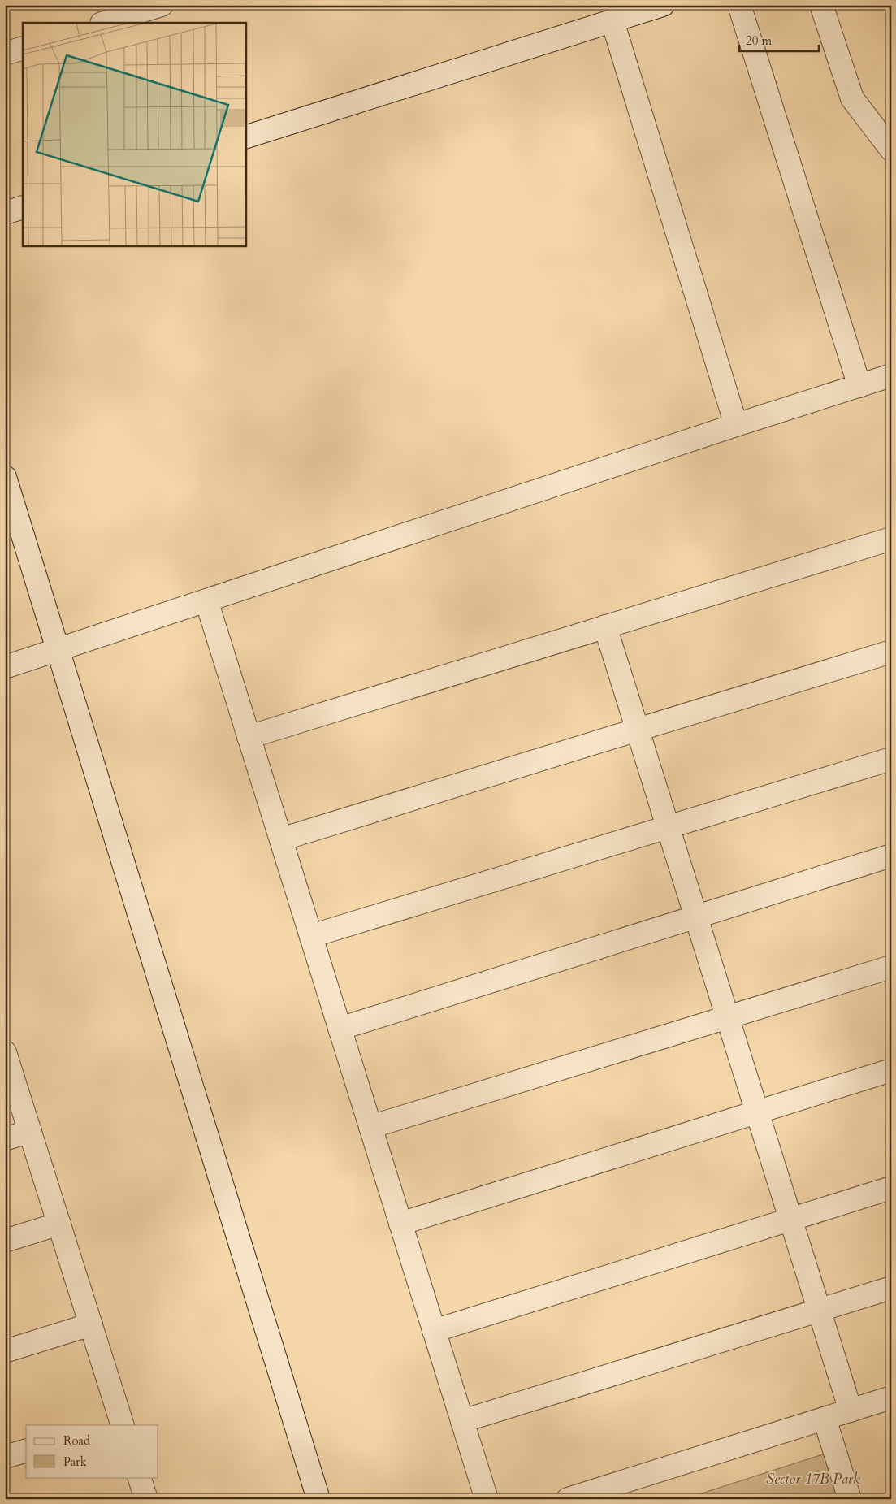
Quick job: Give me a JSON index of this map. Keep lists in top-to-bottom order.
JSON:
{
  "parks": ["Sector 17B Park"],
  "legend": ["Road", "Park"],
  "scale_bar": "20 m"
}
